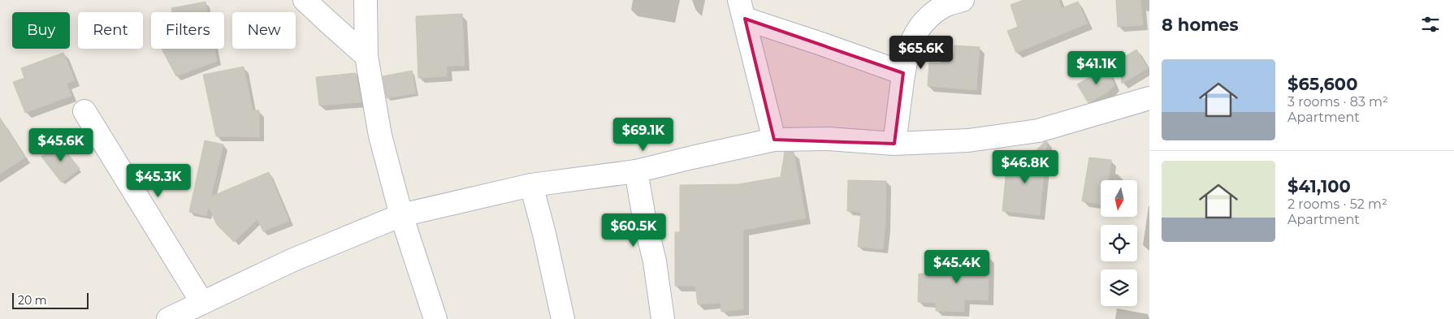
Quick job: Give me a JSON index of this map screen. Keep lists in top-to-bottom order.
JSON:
{
  "scale_bar": "20 m",
  "north": "bottom",
  "page": {
    "heading": "8 homes",
    "chip": [
      "Buy",
      "Rent",
      "Filters",
      "New"
    ],
    "price": [
      "$65.6K",
      "$41.1K",
      "$69.1K",
      "$45.6K",
      "$46.8K",
      "$45.3K",
      "$60.5K",
      "$45.4K"
    ],
    "list": [
      {
        "name": "$65,600",
        "note": "3 rooms · 83 m² · Apartment"
      },
      {
        "name": "$41,100",
        "note": "2 rooms · 52 m² · Apartment"
      }
    ],
    "scale": "20 m"
  }
}
